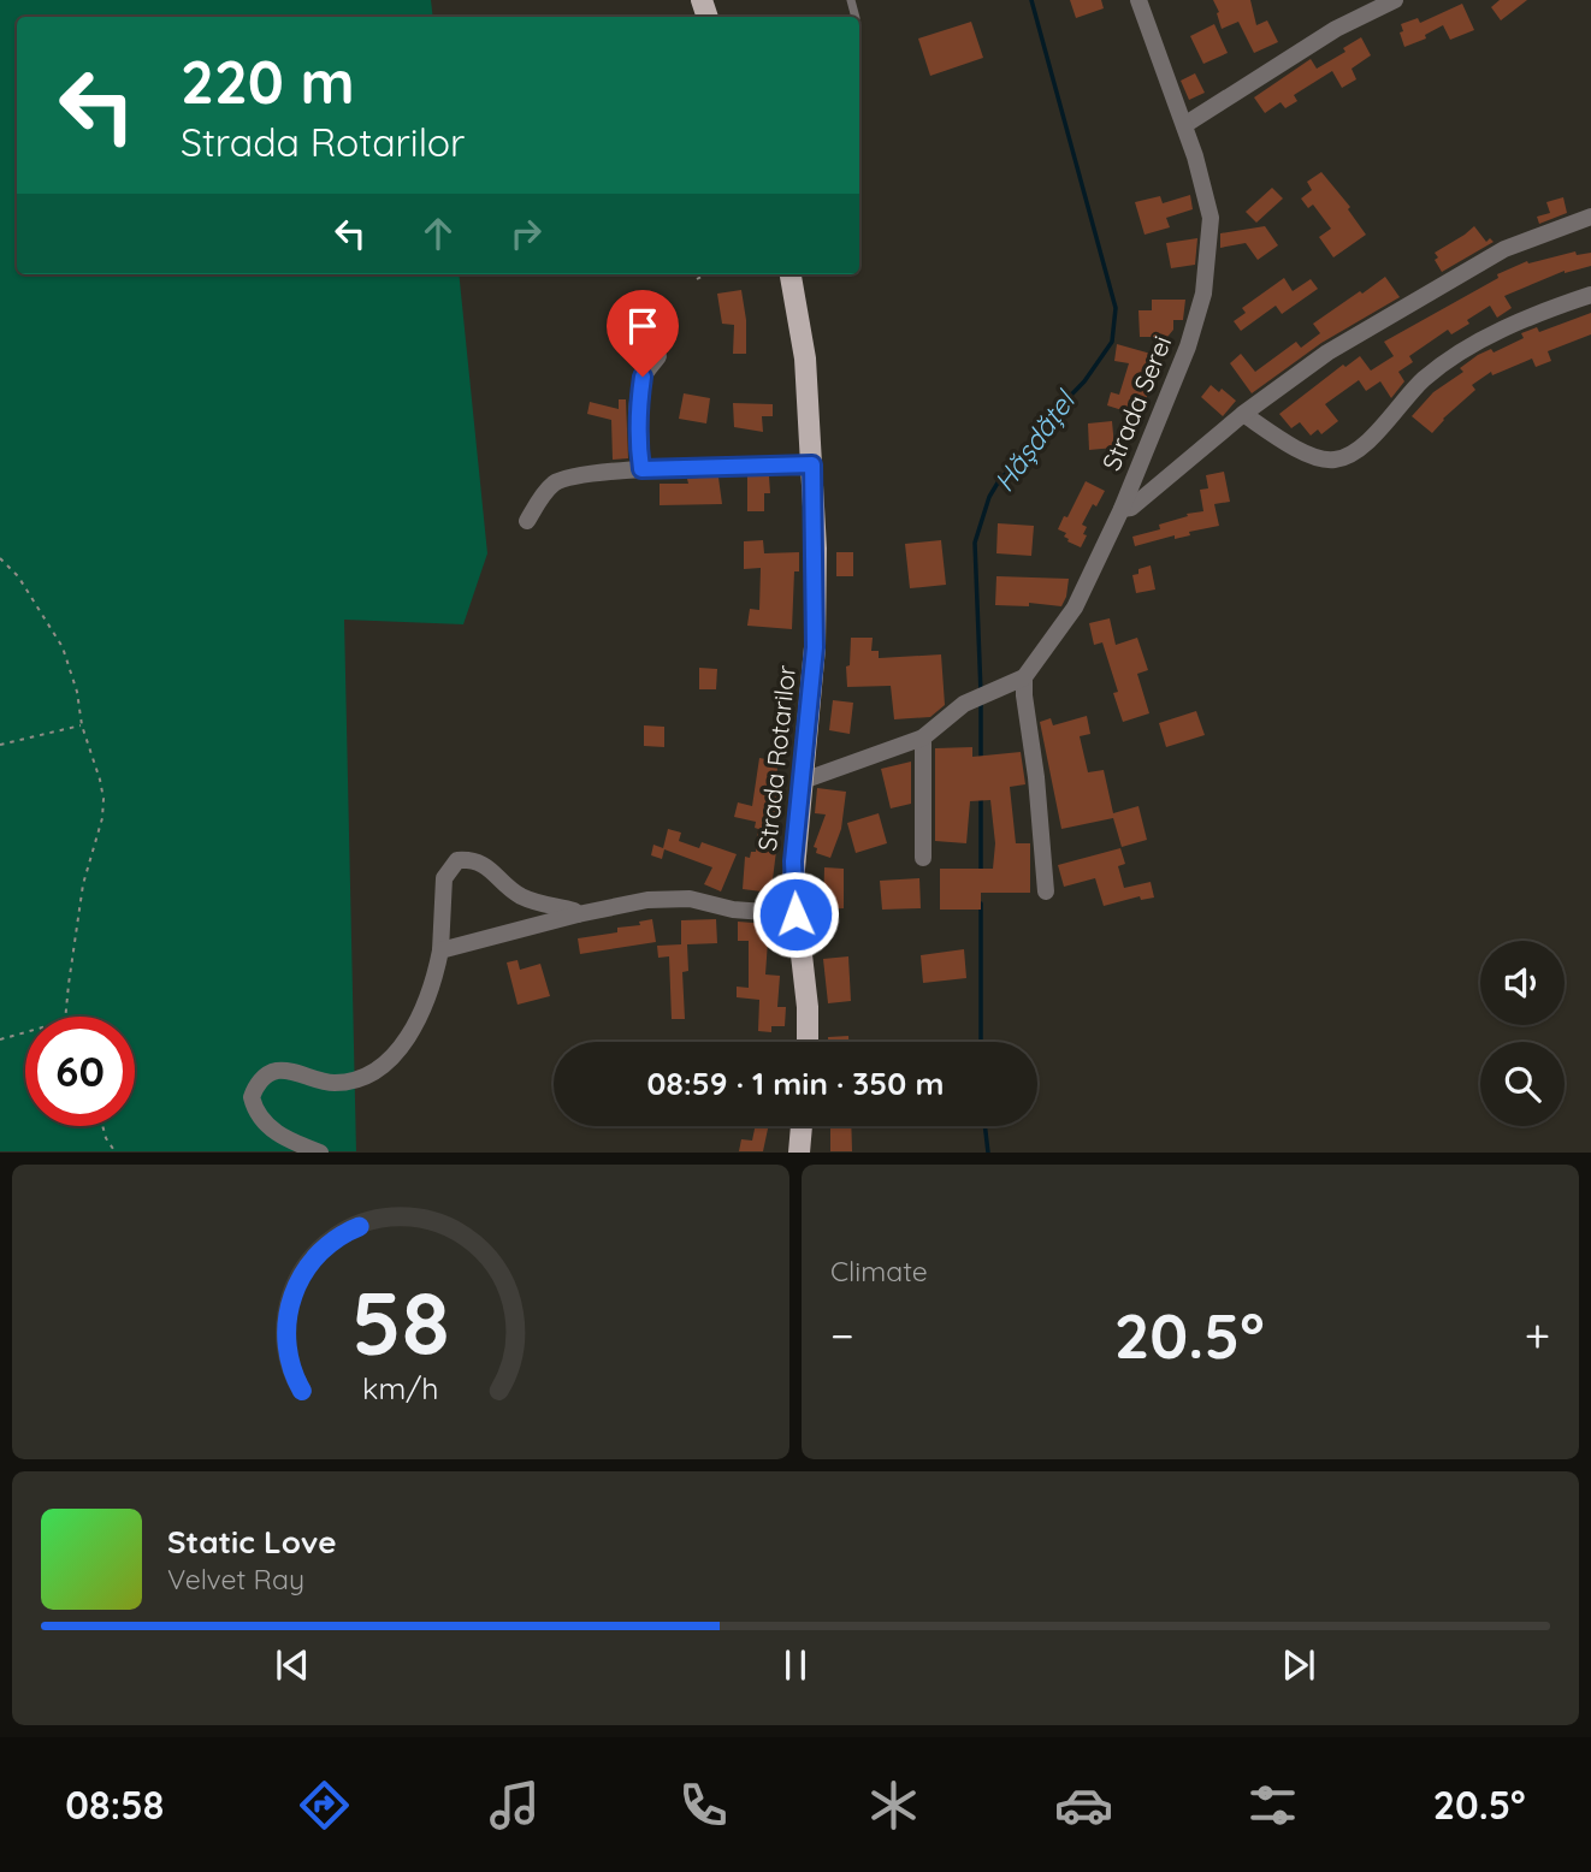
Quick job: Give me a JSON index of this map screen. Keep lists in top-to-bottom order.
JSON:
{
  "streets": {
    "main road": ["Strada Rotarilor"],
    "street": ["Strada Serei"]
  },
  "water": ["Hășdățel"],
  "page": {
    "turn": ["220 m", "Strada Rotarilor"],
    "limit": "60",
    "trip": "08:59 · 1 min · 350 m",
    "tile": "Climate",
    "heat": ["−", "20.5°", "+"],
    "song": ["Static Love", "Velvet Ray"],
    "tabs": ["08:58", "20.5°"],
    "gauge": ["58", "km/h"]
  }
}
